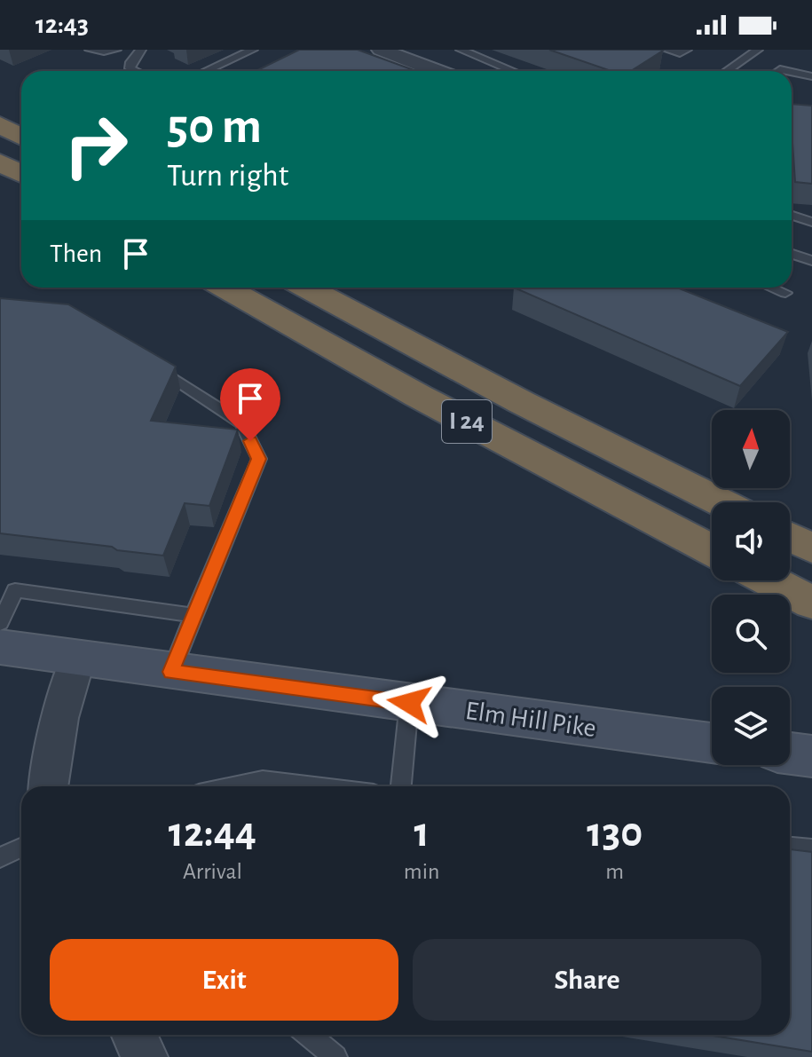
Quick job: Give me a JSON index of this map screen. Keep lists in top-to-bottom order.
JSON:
{
  "streets": {
    "highway": ["I 24"],
    "main road": ["Elm Hill Pike"]
  },
  "north": "top",
  "page": {
    "status": "12:43",
    "turn": ["50 m", "Turn right"],
    "then": "Then",
    "eta": [
      "12:44",
      "Arrival",
      "1",
      "min",
      "130",
      "m"
    ],
    "buttons": ["Exit", "Share"]
  }
}
